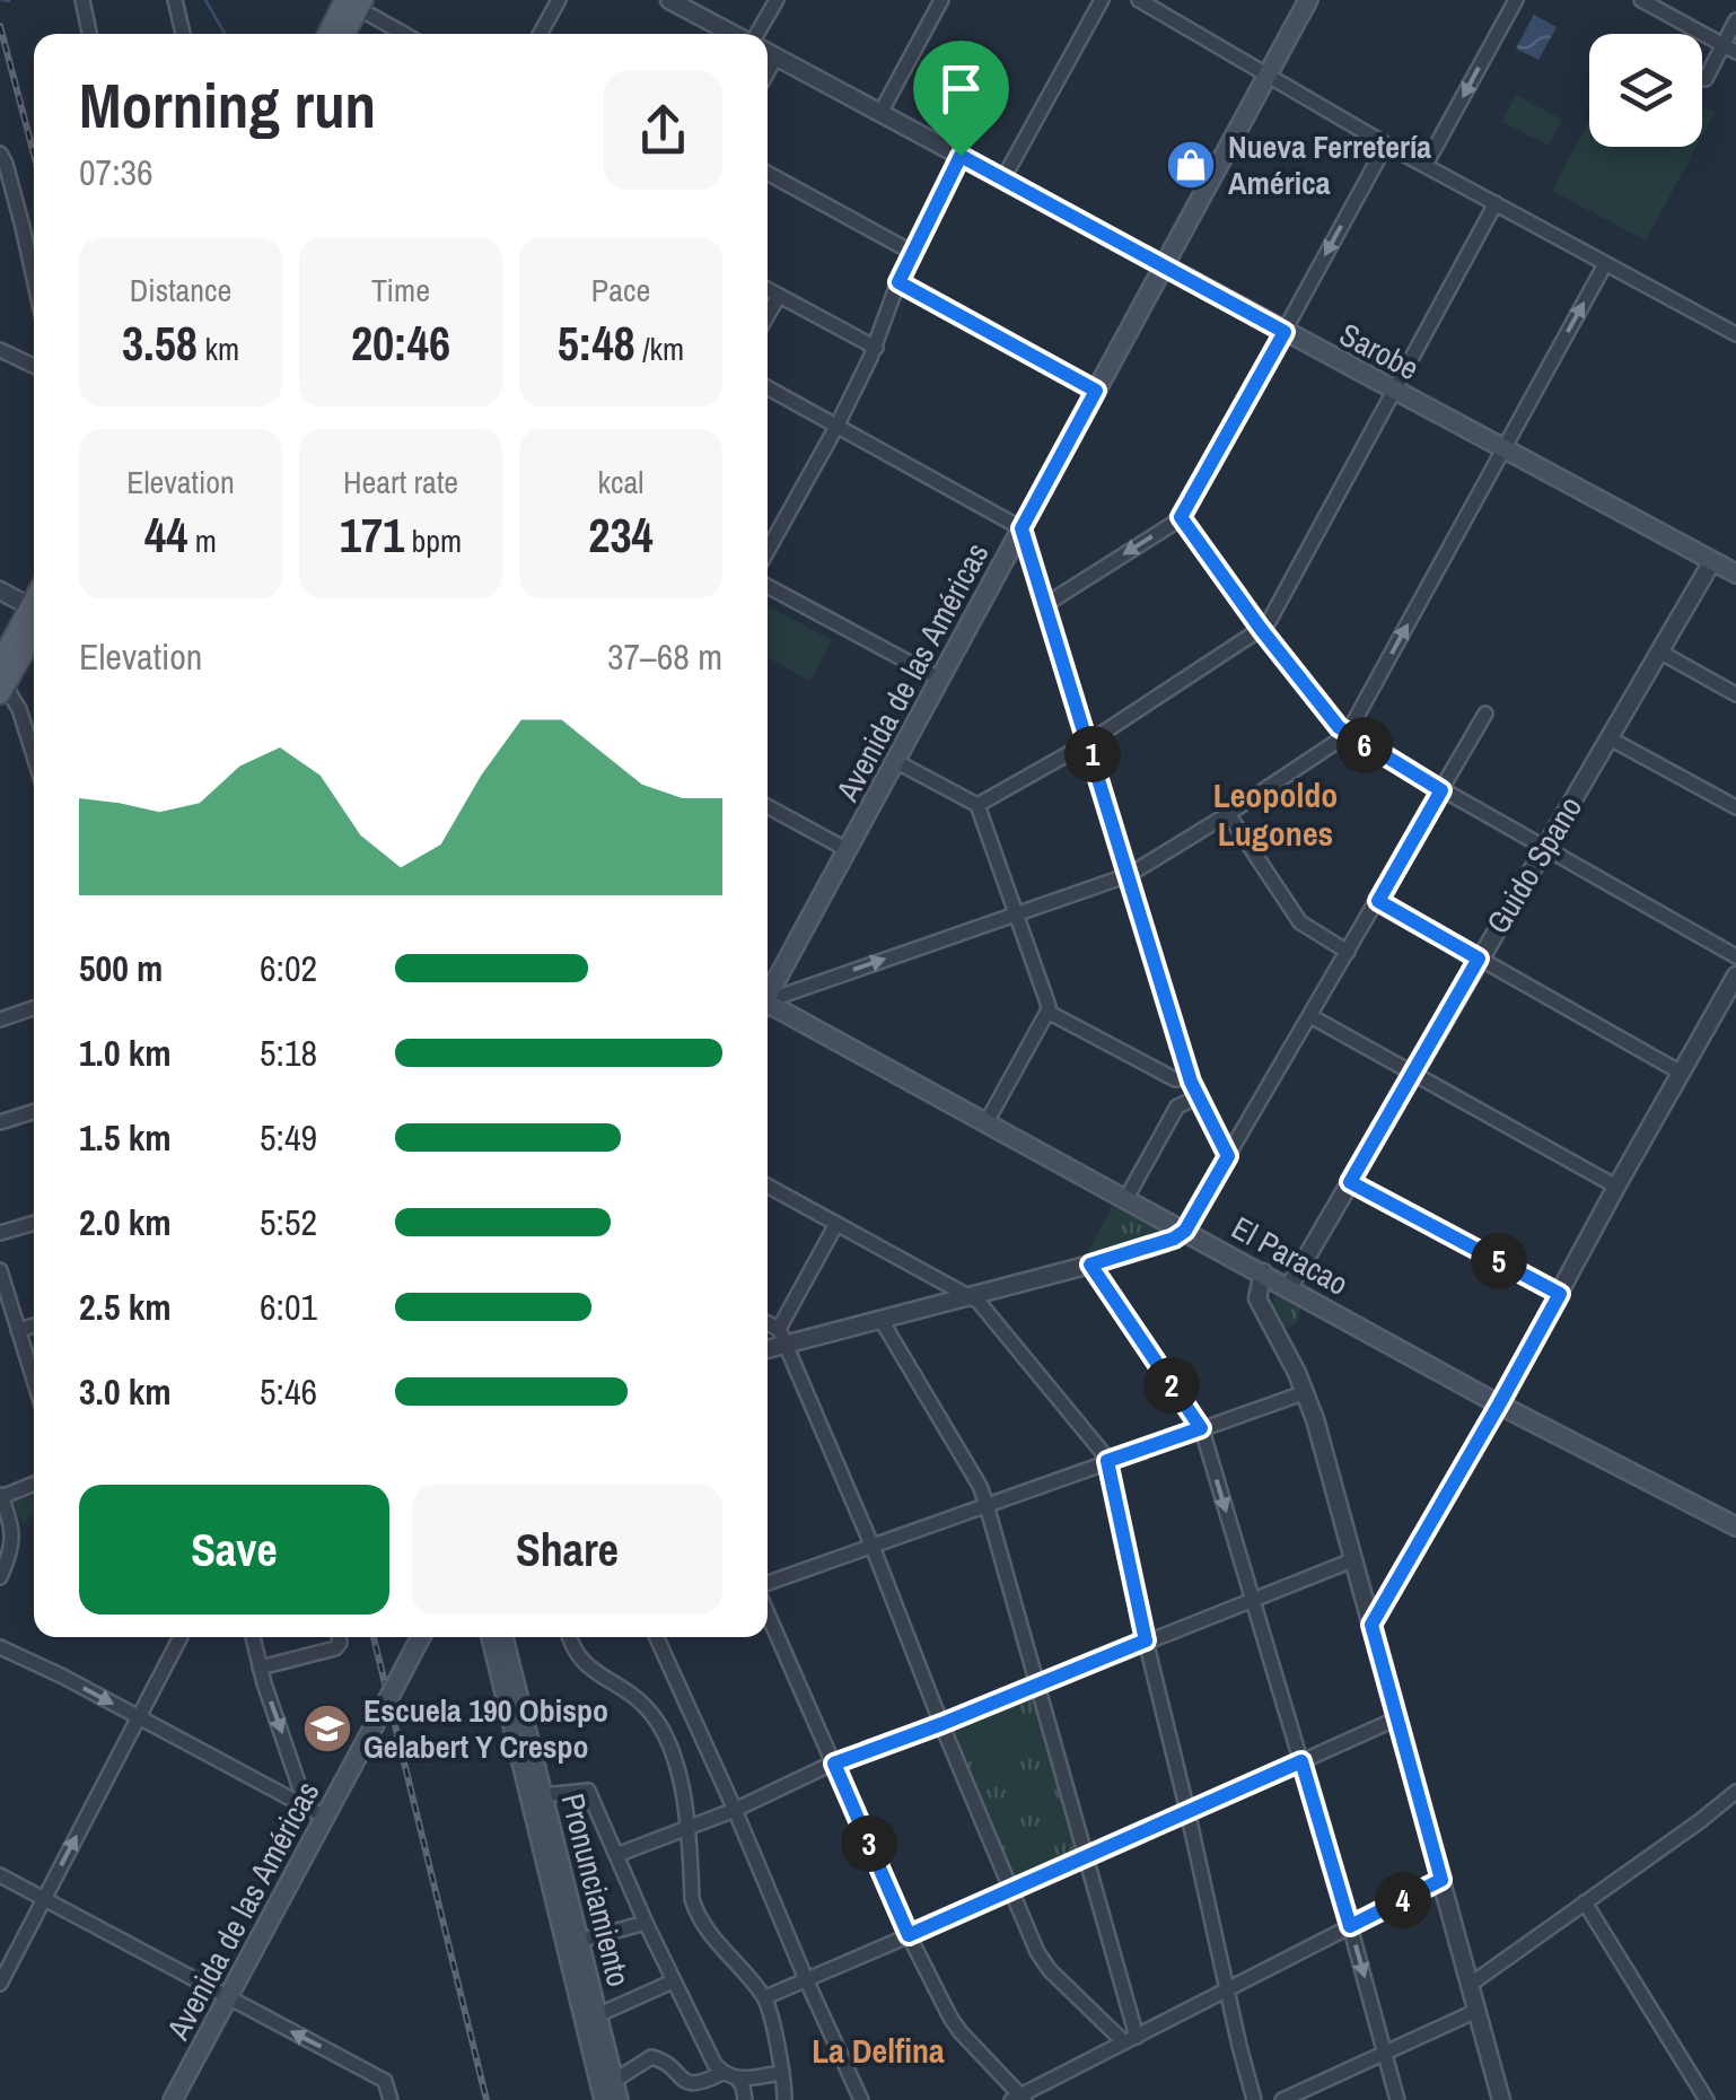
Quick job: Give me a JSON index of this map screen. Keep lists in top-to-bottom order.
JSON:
{
  "streets": {
    "main road": [
      "Sarobe",
      "Avenida de las Américas",
      "El Paracao",
      "Pronunciamiento"
    ],
    "street": ["Guido Spano"]
  },
  "crossings": [
    ["Sarobe", "Avenida de las Américas"],
    ["Sarobe", "Guido Spano"],
    ["Guido Spano", "El Paracao"]
  ],
  "districts": ["Leopoldo Lugones", "La Delfina"],
  "places": {
    "shop": ["Nueva Ferretería América"],
    "school or university": ["Escuela 190 Obispo Gelabert Y Crespo"]
  },
  "page": {
    "heading": ["Morning run", "07:36"],
    "stats": [
      ["Distance", "3.58 km"],
      ["Time", "20:46"],
      ["Pace", "5:48 /km"],
      ["Elevation", "44 m"],
      ["Heart rate", "171 bpm"],
      ["kcal", "234"]
    ],
    "chart": ["Elevation", "37–68 m"],
    "pins": [
      "6",
      "1",
      "5",
      "2",
      "3",
      "4"
    ],
    "list": [
      {
        "name": "500 m",
        "note": "6:02"
      },
      {
        "name": "1.0 km",
        "note": "5:18"
      },
      {
        "name": "1.5 km",
        "note": "5:49"
      },
      {
        "name": "2.0 km",
        "note": "5:52"
      },
      {
        "name": "2.5 km",
        "note": "6:01"
      },
      {
        "name": "3.0 km",
        "note": "5:46"
      }
    ],
    "buttons": ["Save", "Share"]
  }
}
